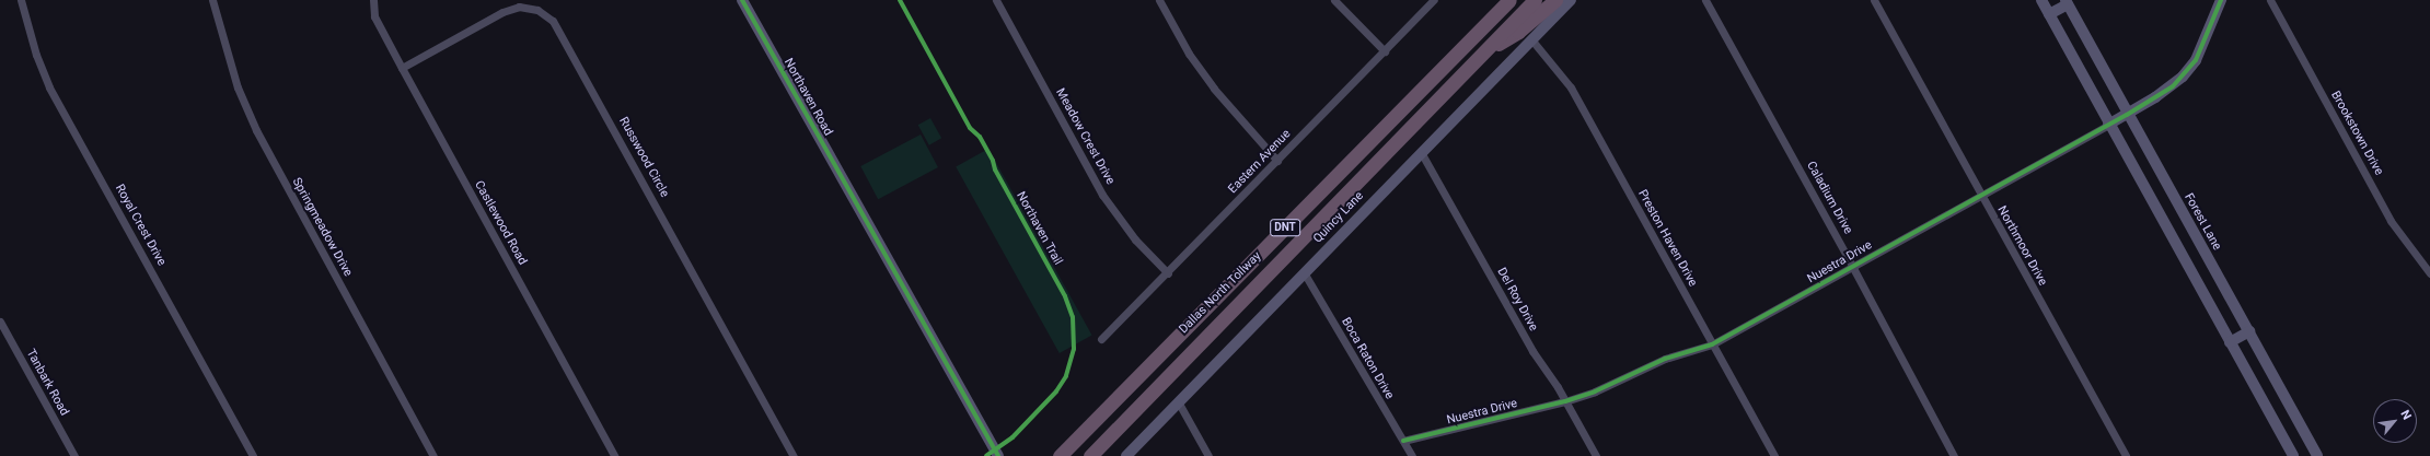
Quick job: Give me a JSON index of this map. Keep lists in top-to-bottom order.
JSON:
{
  "streets": {
    "highway": ["DNT", "Dallas North Tollway"],
    "street": [
      "Northaven Road",
      "Brookstown Drive",
      "Meadow Crest Drive",
      "Russwood Circle",
      "Eastern Avenue",
      "Caladium Drive",
      "Quincy Lane",
      "Forest Lane",
      "Castlewood Road",
      "Royal Crest Drive",
      "Springmeadow Drive",
      "Preston Haven Drive",
      "Northmoor Drive",
      "Nuestra Drive",
      "Del Roy Drive",
      "Boca Raton Drive",
      "Tanbark Road"
    ],
    "cycle path": ["Northaven Trail"]
  },
  "crossings": [
    ["Meadow Crest Drive", "Eastern Avenue"],
    ["Russwood Circle", "Castlewood Road"],
    ["Caladium Drive", "Nuestra Drive"],
    ["Quincy Lane", "Preston Haven Drive"],
    ["Quincy Lane", "Del Roy Drive"],
    ["Quincy Lane", "Boca Raton Drive"],
    ["Forest Lane", "Nuestra Drive"],
    ["Preston Haven Drive", "Nuestra Drive"],
    ["Northmoor Drive", "Nuestra Drive"],
    ["Nuestra Drive", "Del Roy Drive"],
    ["Nuestra Drive", "Boca Raton Drive"]
  ],
  "north": "top right"
}
